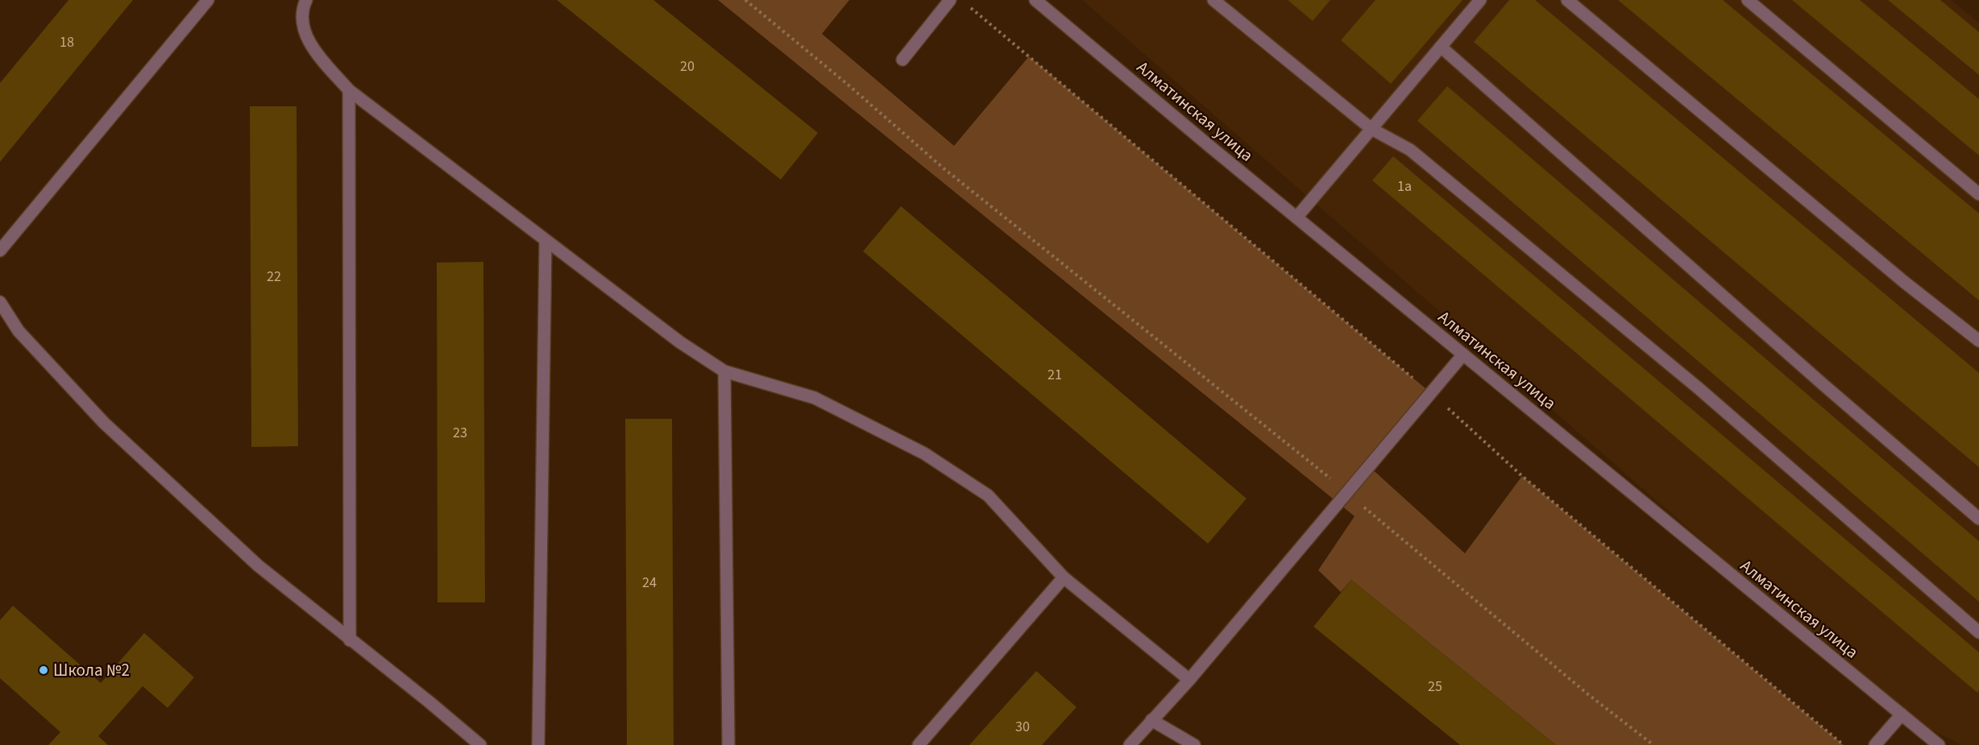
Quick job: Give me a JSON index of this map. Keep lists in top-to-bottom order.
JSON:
{
  "streets": {
    "street": ["Алматинская улица"]
  },
  "places": ["Школа №2"],
  "house_numbers": [
    "18",
    "20",
    "1а",
    "22",
    "21",
    "23",
    "24",
    "25",
    "30"
  ]
}
